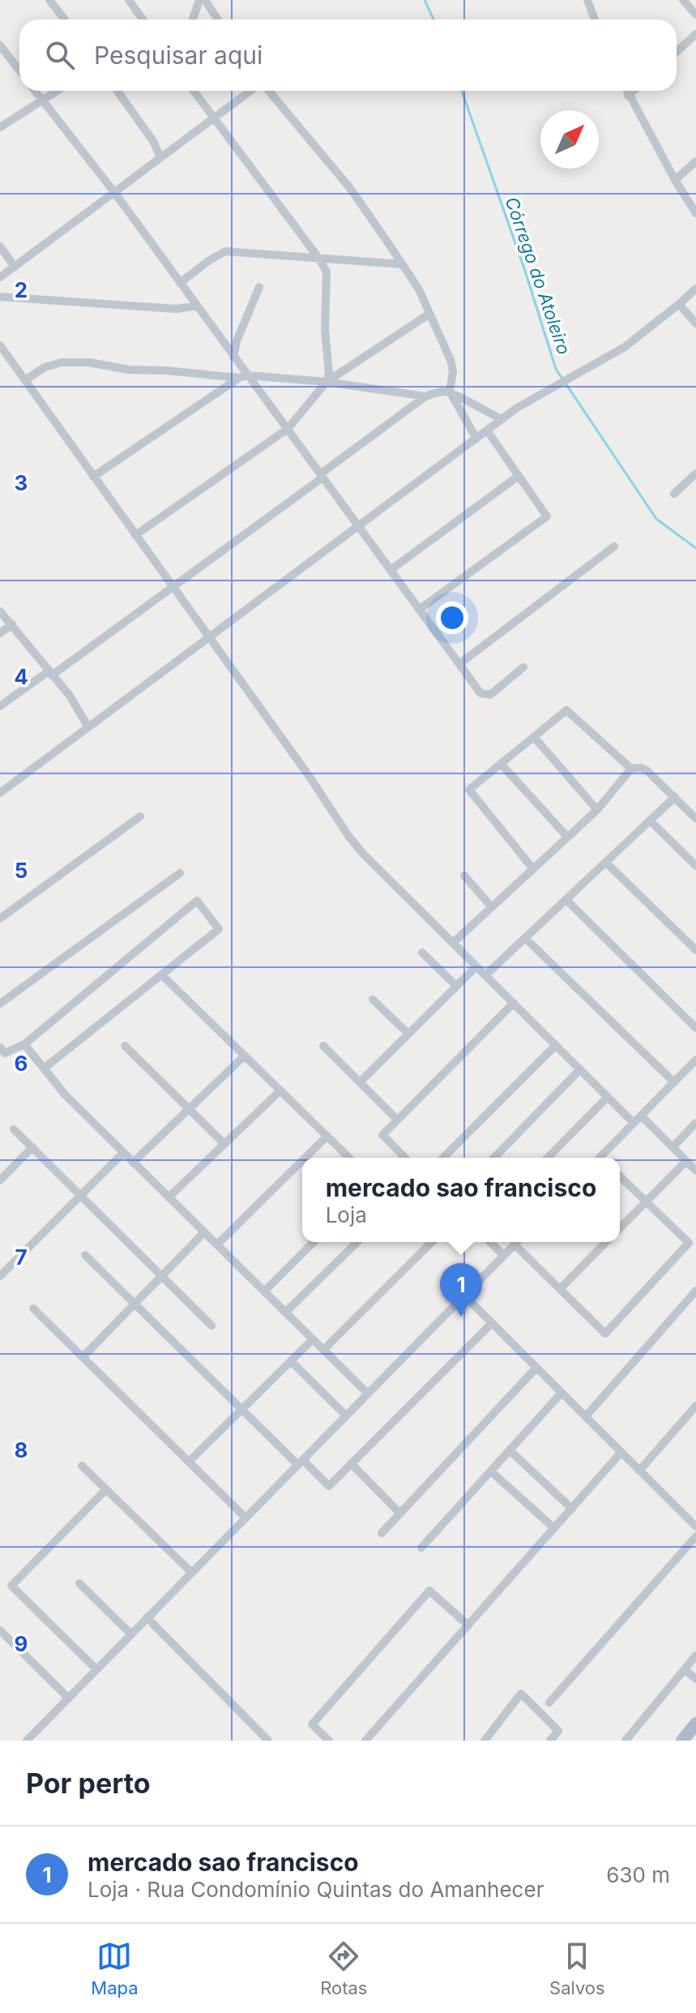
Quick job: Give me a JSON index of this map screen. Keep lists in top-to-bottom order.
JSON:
{
  "water": ["Córrego do Atoleiro"],
  "north": "top right",
  "page": {
    "search": "Pesquisar aqui",
    "popup": ["mercado sao francisco", "Loja"],
    "pins": "1",
    "heading": "Por perto",
    "list": [
      {
        "mark": "1",
        "name": "mercado sao francisco",
        "note": "Loja · Rua Condomínio Quintas do Amanhecer",
        "value": "630 m"
      }
    ],
    "nav": ["Mapa", "Rotas", "Salvos"]
  },
  "grid": {
    "rows": [
      "2",
      "3",
      "4",
      "5",
      "6",
      "7",
      "8",
      "9"
    ]
  }
}
